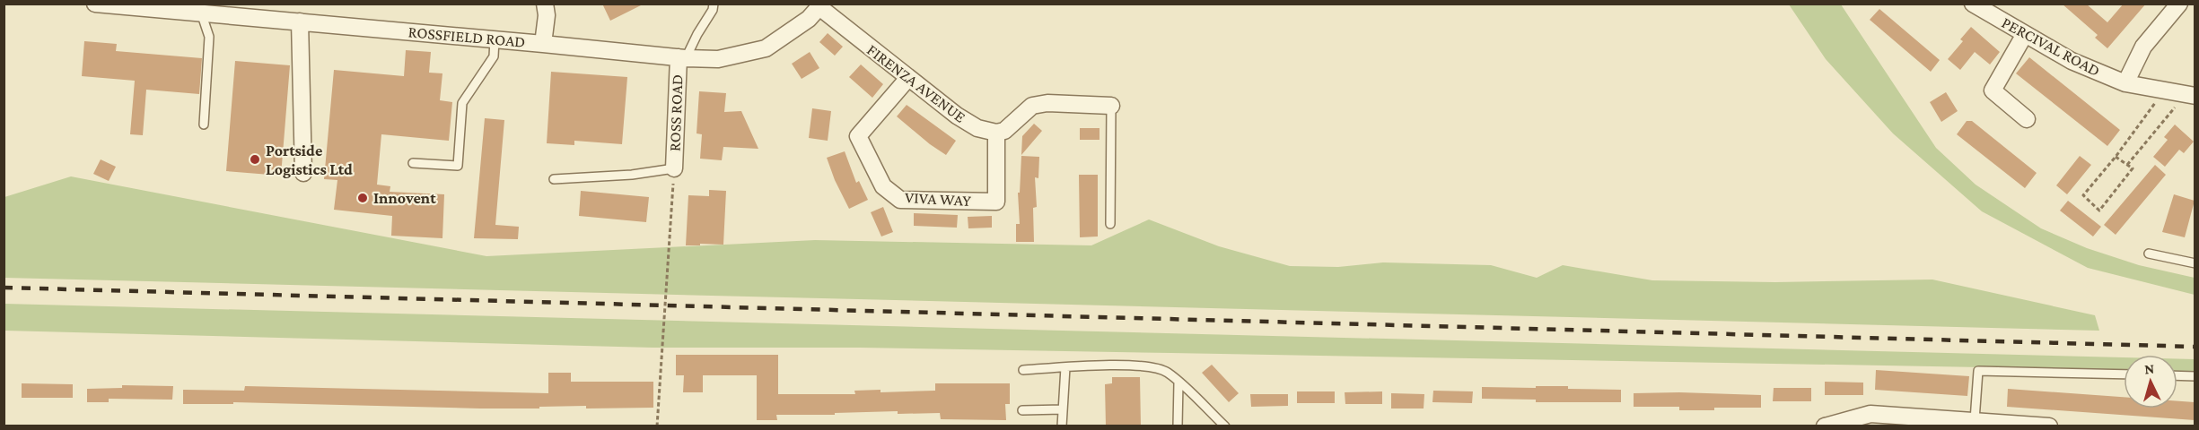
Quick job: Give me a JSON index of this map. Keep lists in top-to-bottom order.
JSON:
{
  "streets": {
    "street": [
      "ROSSFIELD ROAD",
      "PERCIVAL ROAD",
      "FIRENZA AVENUE",
      "ROSS ROAD",
      "VIVA WAY"
    ]
  },
  "crossings": [
    ["ROSSFIELD ROAD", "FIRENZA AVENUE"],
    ["ROSSFIELD ROAD", "ROSS ROAD"],
    ["FIRENZA AVENUE", "VIVA WAY"]
  ],
  "places": ["Portside Logistics Ltd", "Innovent"],
  "north": "top"
}
